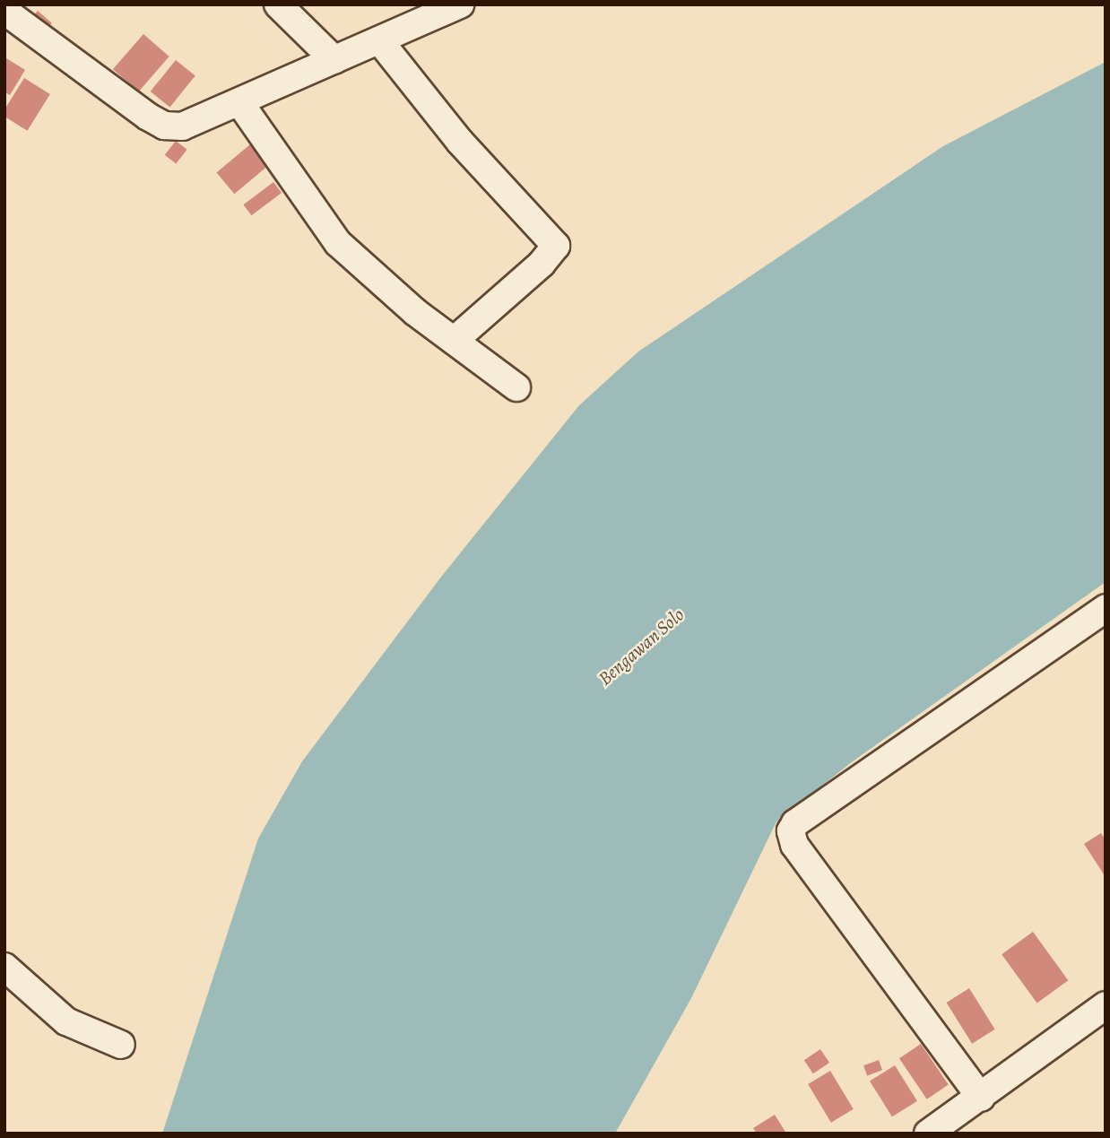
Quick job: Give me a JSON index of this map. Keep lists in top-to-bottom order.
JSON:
{
  "water": ["Bengawan Solo"]
}
